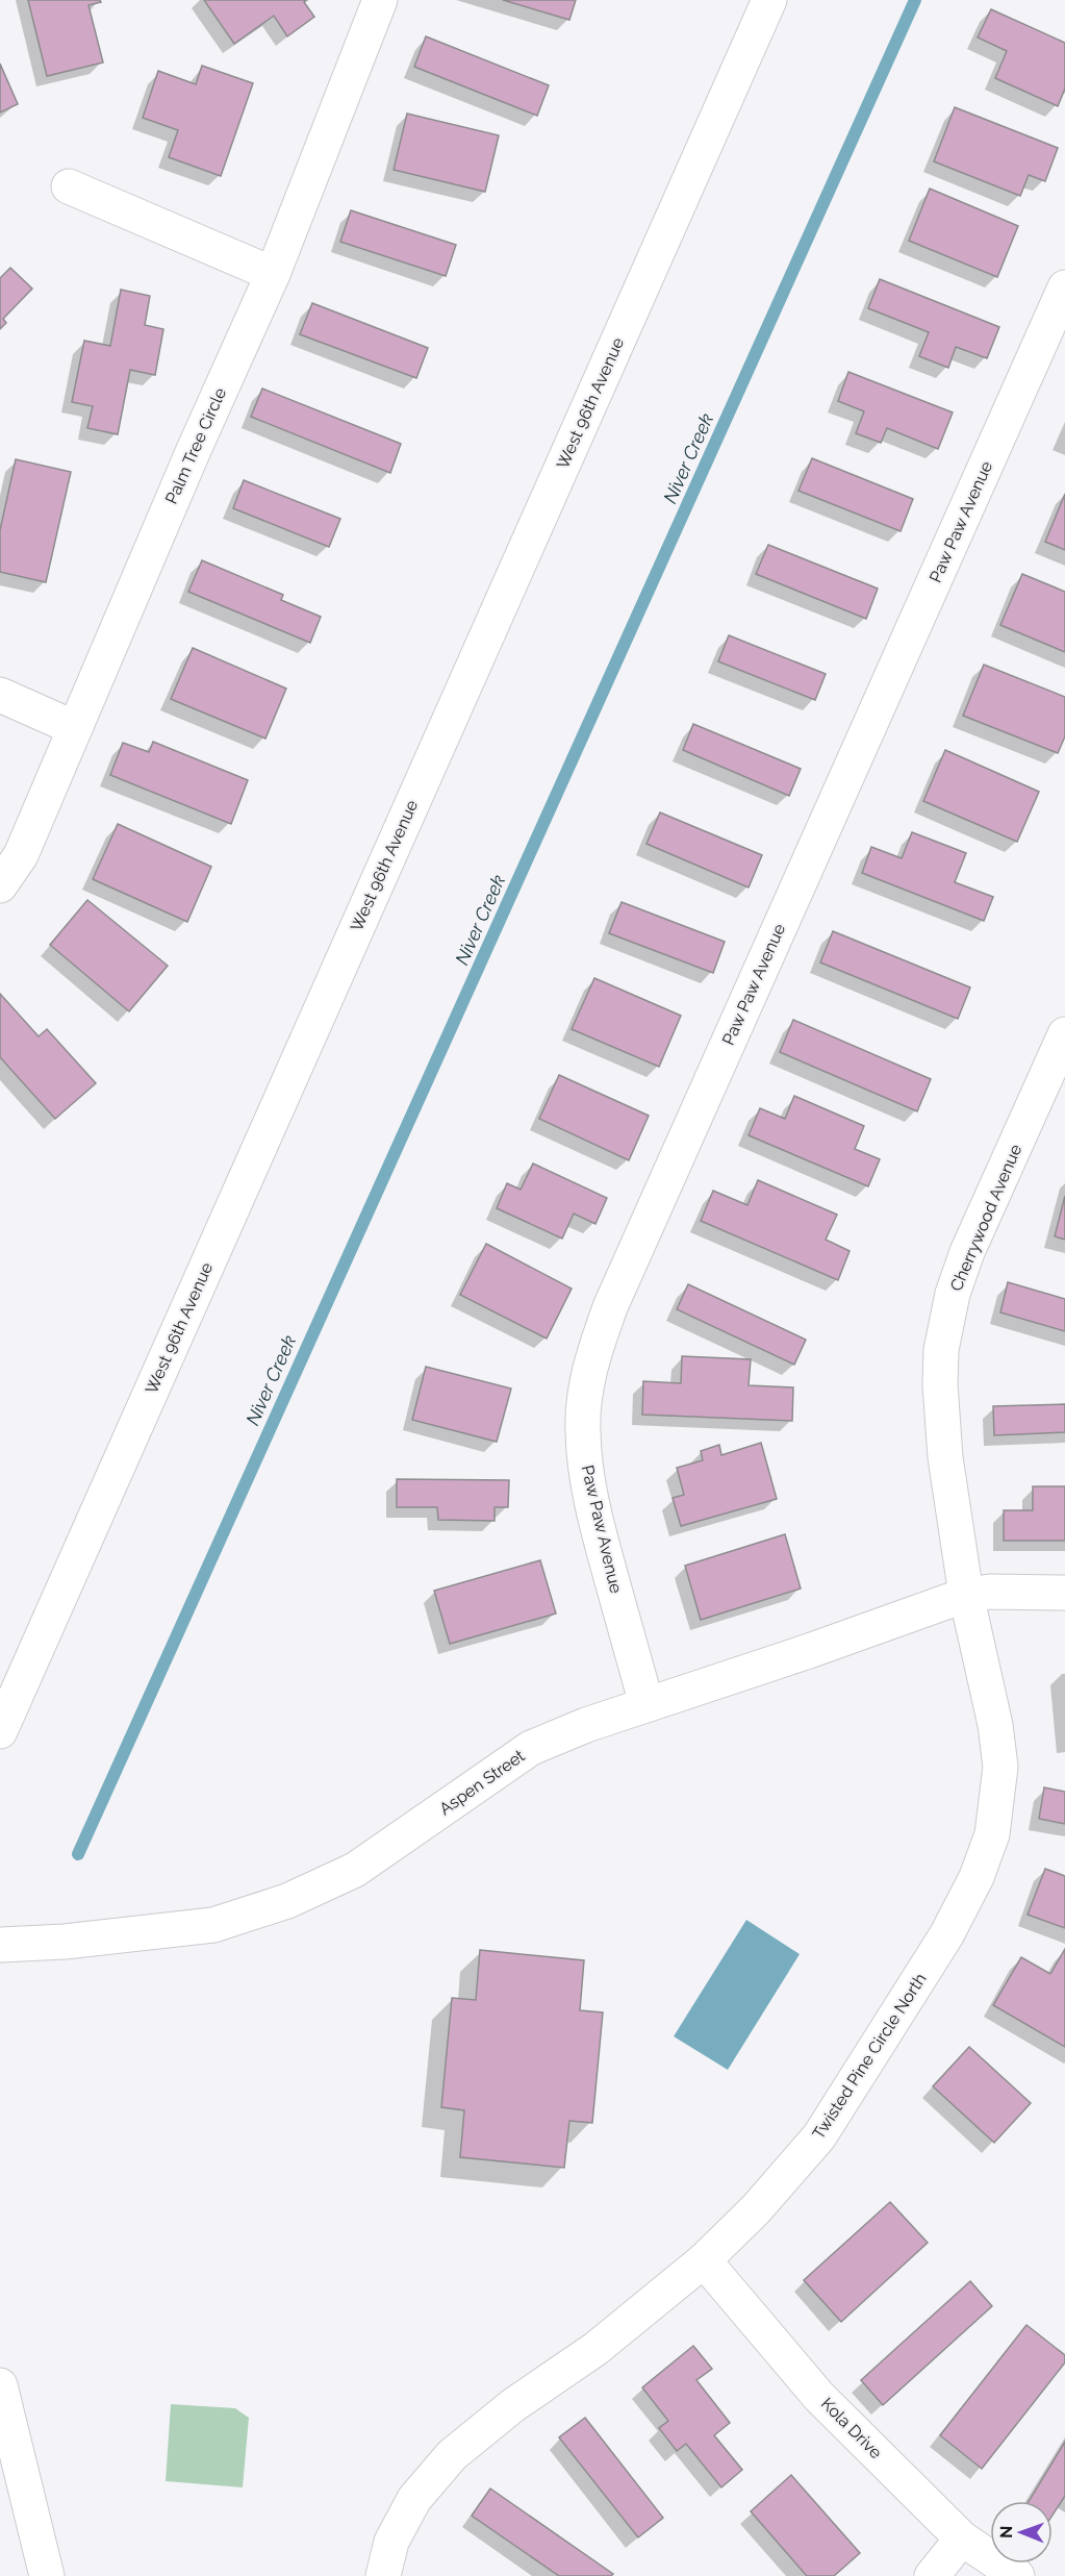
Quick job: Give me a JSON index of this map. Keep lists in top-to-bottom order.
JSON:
{
  "streets": {
    "street": [
      "West 96th Avenue",
      "Palm Tree Circle",
      "Paw Paw Avenue",
      "Cherrywood Avenue",
      "Aspen Street",
      "Twisted Pine Circle North",
      "Kola Drive"
    ]
  },
  "crossings": [
    ["Paw Paw Avenue", "Aspen Street"],
    ["Cherrywood Avenue", "Aspen Street"],
    ["Cherrywood Avenue", "Twisted Pine Circle North"],
    ["Aspen Street", "Twisted Pine Circle North"],
    ["Twisted Pine Circle North", "Kola Drive"]
  ],
  "water": ["Niver Creek"],
  "north": "left"
}
